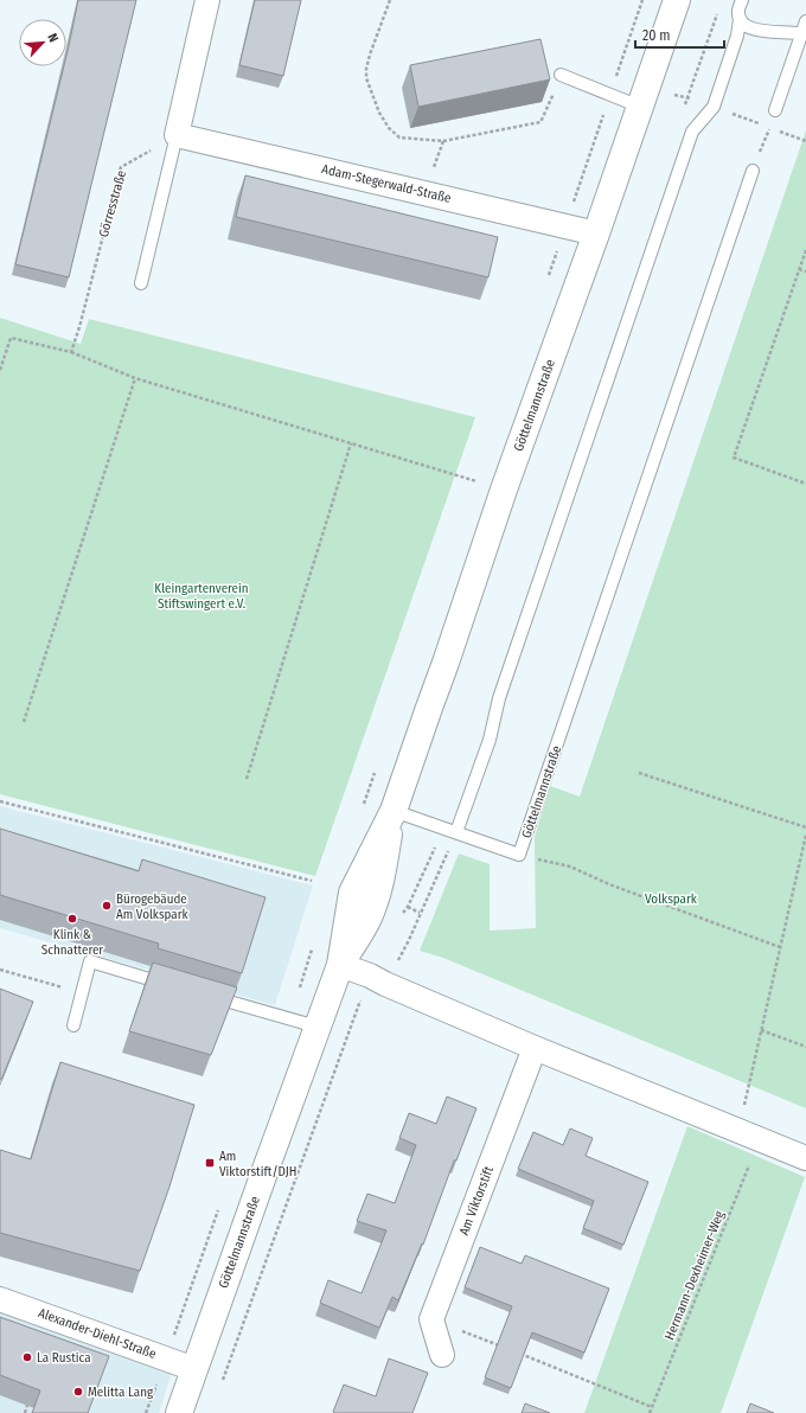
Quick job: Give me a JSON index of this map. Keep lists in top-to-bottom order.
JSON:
{
  "streets": {
    "street": [
      "Adam-Stegerwald-Straße",
      "Göttelmannstraße",
      "Am Viktorstift",
      "Alexander-Diehl-Straße"
    ],
    "path": ["Görresstraße", "Hermann-Dexheimer-Weg"]
  },
  "crossings": [
    ["Adam-Stegerwald-Straße", "Görresstraße"],
    ["Adam-Stegerwald-Straße", "Göttelmannstraße"],
    ["Göttelmannstraße", "Alexander-Diehl-Straße"]
  ],
  "parks": ["Kleingartenverein Stiftswingert e.V.", "Volkspark"],
  "places": {
    "other": [
      "Bürogebäude Am Volkspark",
      "Klink & Schnatterer",
      "La Rustica",
      "Melitta Lang"
    ],
    "transit": ["Am Viktorstift/DJH"]
  },
  "scale_bar": "20 m",
  "north": "top right"
}
